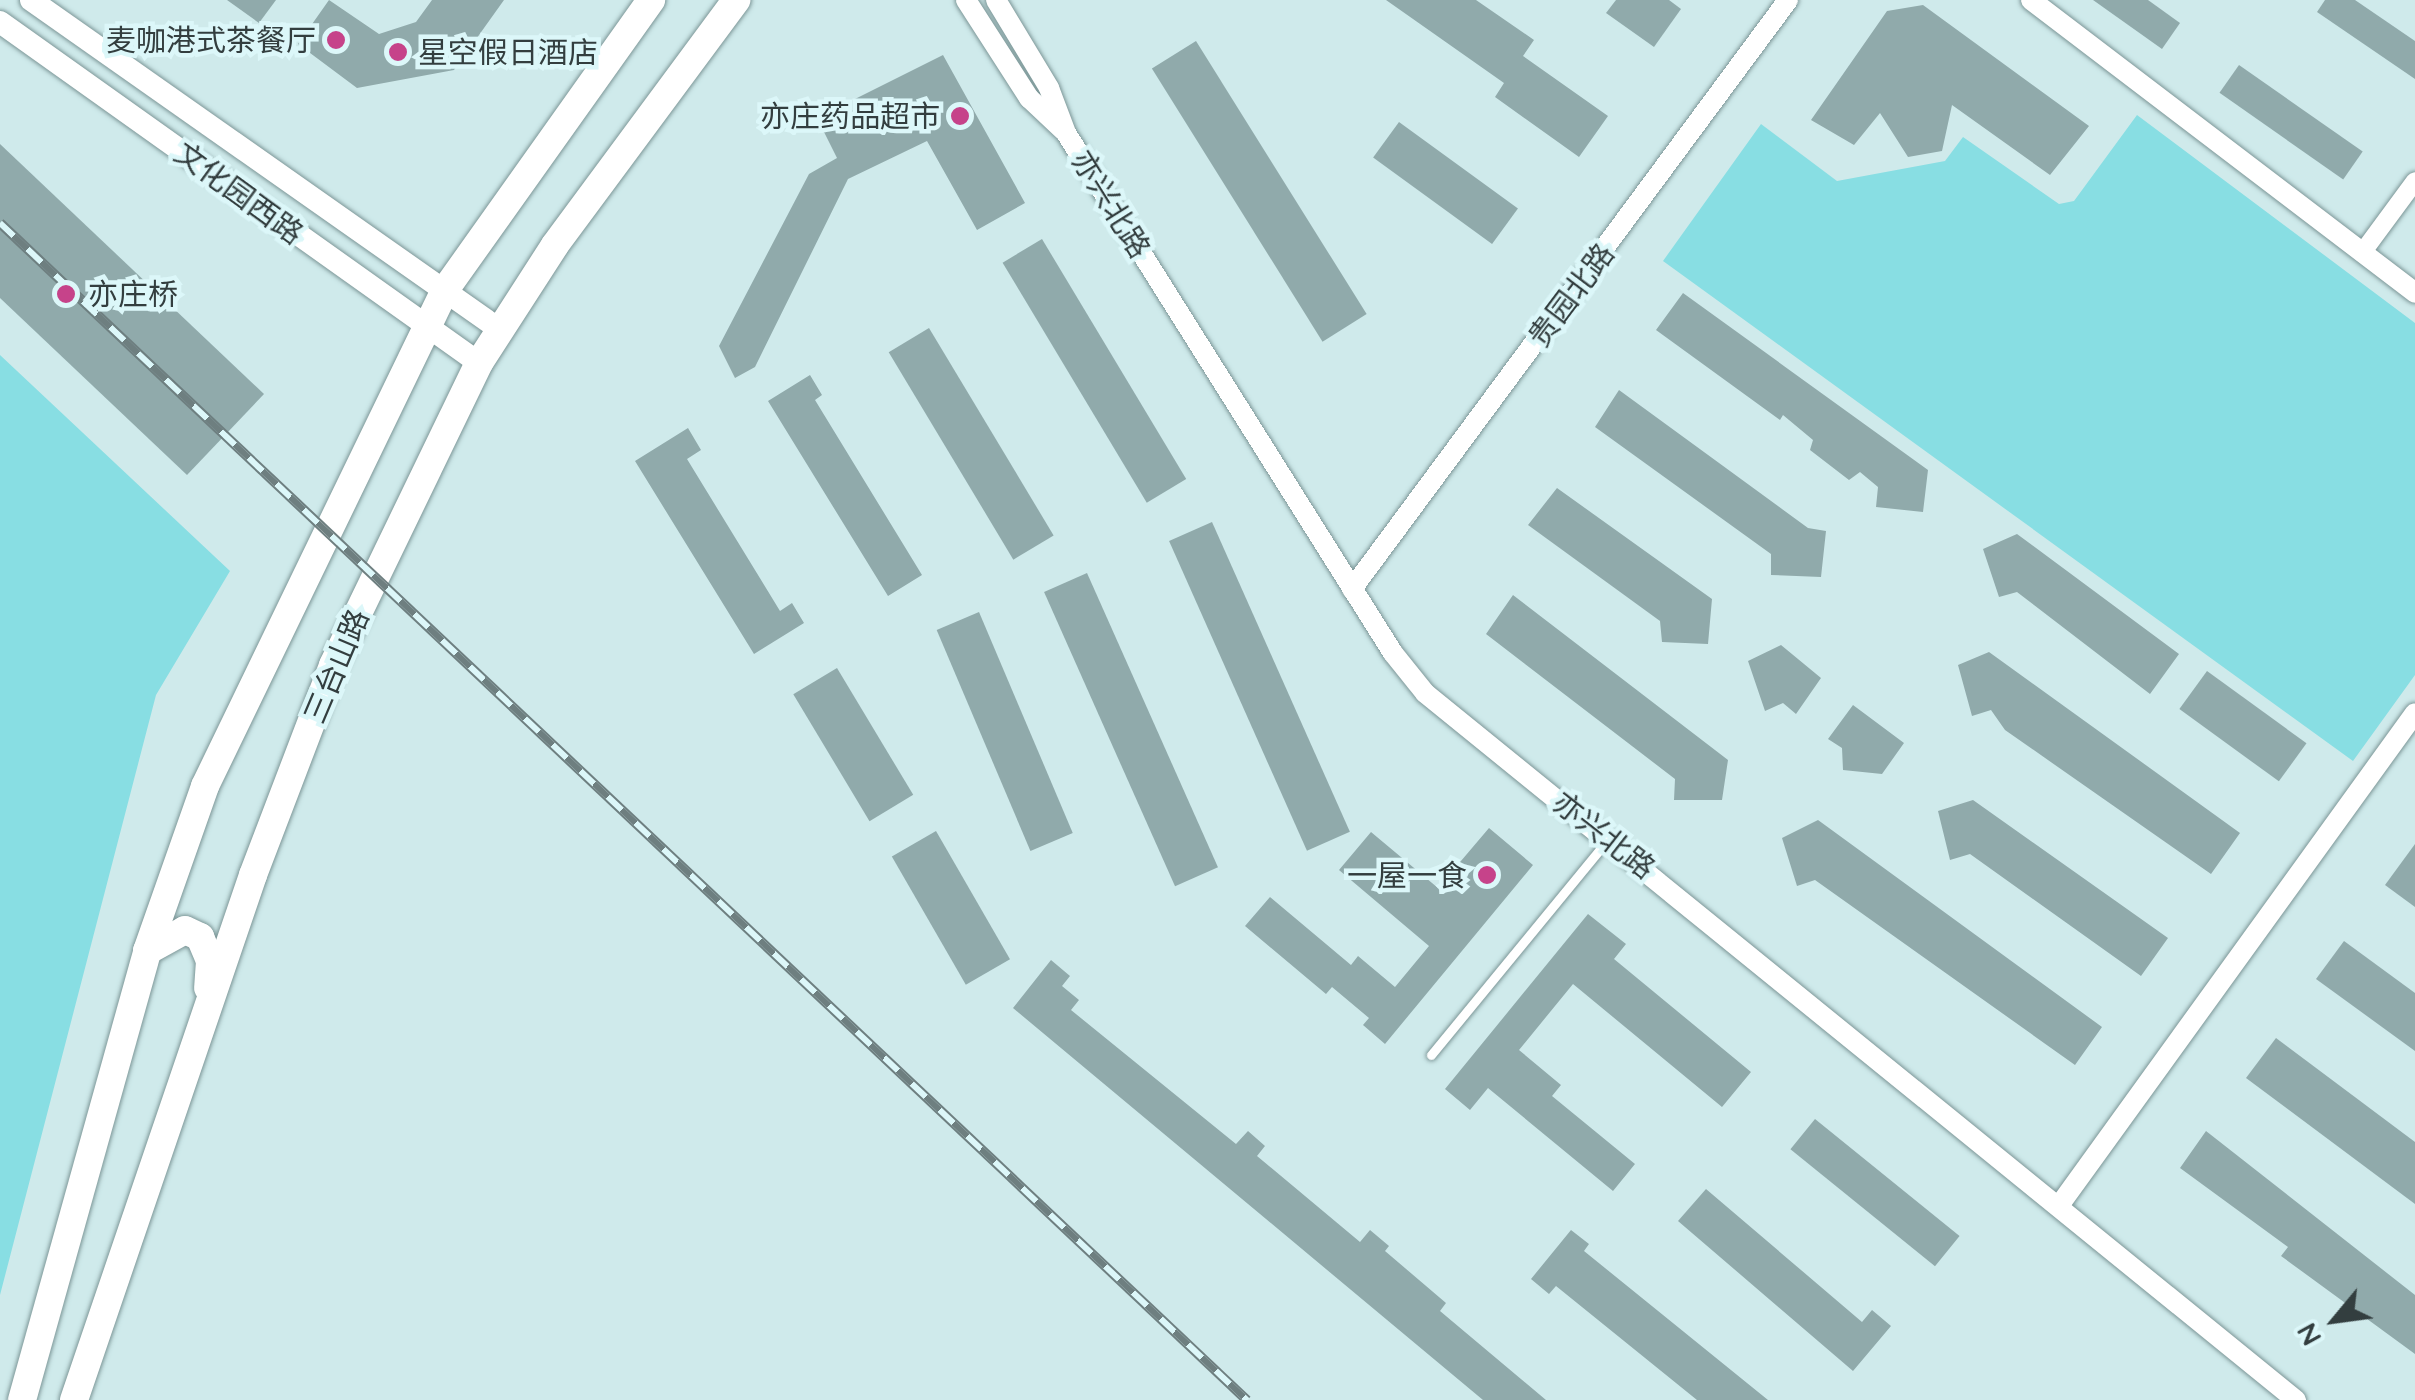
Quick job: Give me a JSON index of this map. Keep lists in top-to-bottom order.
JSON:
{
  "streets": {
    "main road": ["文化园西路", "三台山路"],
    "street": ["亦兴北路", "贵园北路"]
  },
  "crossings": [
    ["文化园西路", "三台山路"],
    ["亦兴北路", "贵园北路"]
  ],
  "places": [
    "麦咖港式茶餐厅",
    "星空假日酒店",
    "亦庄药品超市",
    "亦庄桥",
    "一屋一食"
  ],
  "north": "bottom left"
}
